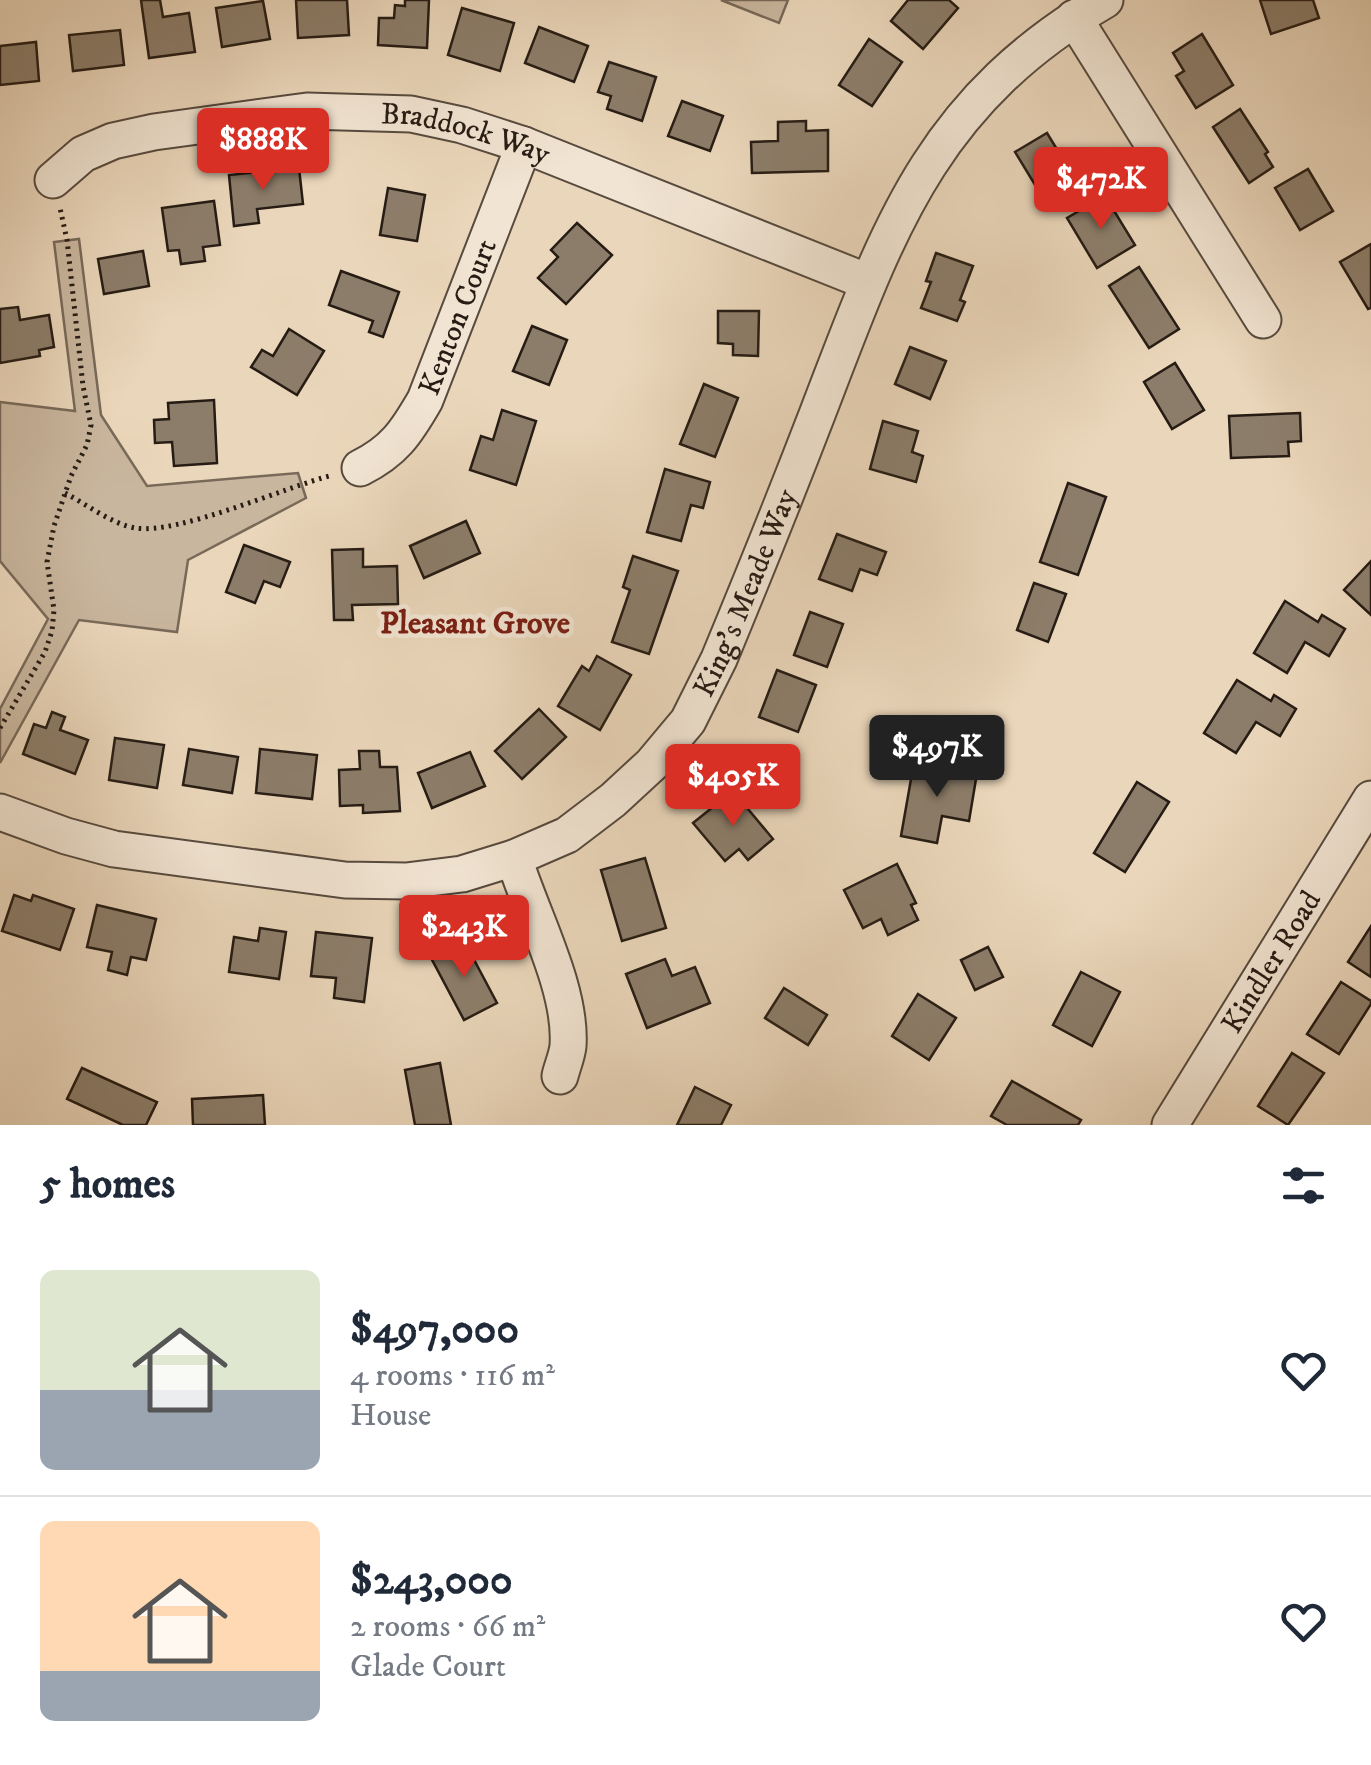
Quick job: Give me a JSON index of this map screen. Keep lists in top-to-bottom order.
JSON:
{
  "streets": {
    "street": [
      "Braddock Way",
      "Kenton Court",
      "King's Meade Way",
      "Kindler Road"
    ]
  },
  "crossings": [
    ["Braddock Way", "Kenton Court"],
    ["Braddock Way", "King's Meade Way"]
  ],
  "districts": ["Pleasant Grove"],
  "page": {
    "price": [
      "$888K",
      "$472K",
      "$497K",
      "$405K",
      "$243K"
    ],
    "heading": "5 homes",
    "list": [
      {
        "name": "$497,000",
        "note": "4 rooms · 116 m² · House"
      },
      {
        "name": "$243,000",
        "note": "2 rooms · 66 m² · Glade Court"
      }
    ]
  }
}
